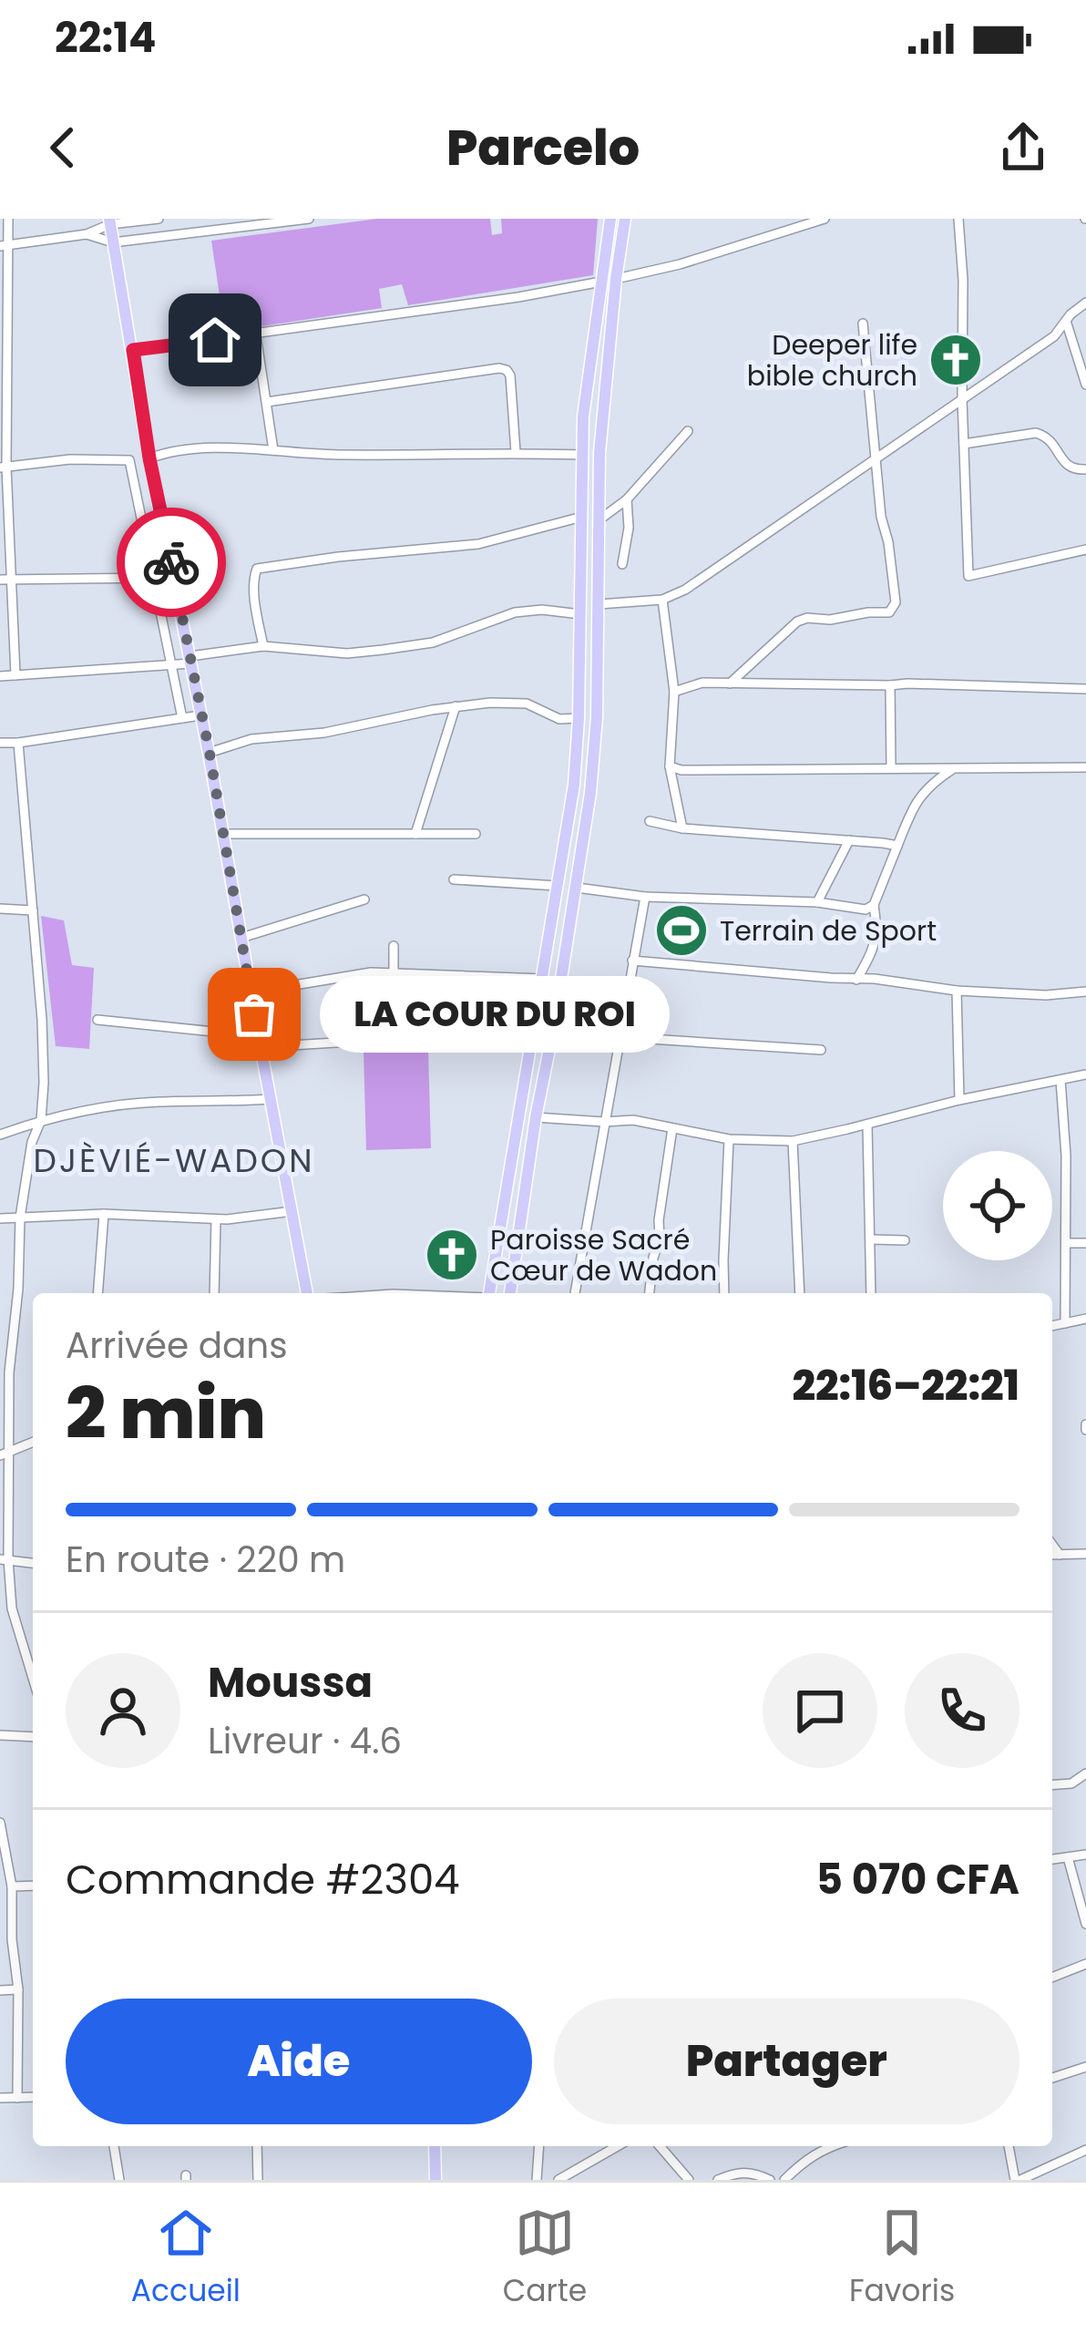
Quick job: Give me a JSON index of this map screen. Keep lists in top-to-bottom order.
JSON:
{
  "districts": ["DJÈVIÉ-WADON"],
  "places": {
    "church": ["Deeper life bible church", "Paroisse Sacré Cœur de Wadon"],
    "sports": ["Terrain de Sport"],
    "other": ["LA COUR DU ROI"]
  },
  "page": {
    "status": "22:14",
    "header": "Parcelo",
    "bubble": "LA COUR DU ROI",
    "heading": ["2 min", "Arrivée dans", "22:16–22:21"],
    "panel": [
      "Moussa",
      "Livreur · 4.6",
      "Commande #2304",
      "5 070 CFA"
    ],
    "bar": "En route · 220 m",
    "buttons": ["Aide", "Partager"],
    "tabs": ["Accueil", "Carte", "Favoris"]
  }
}
